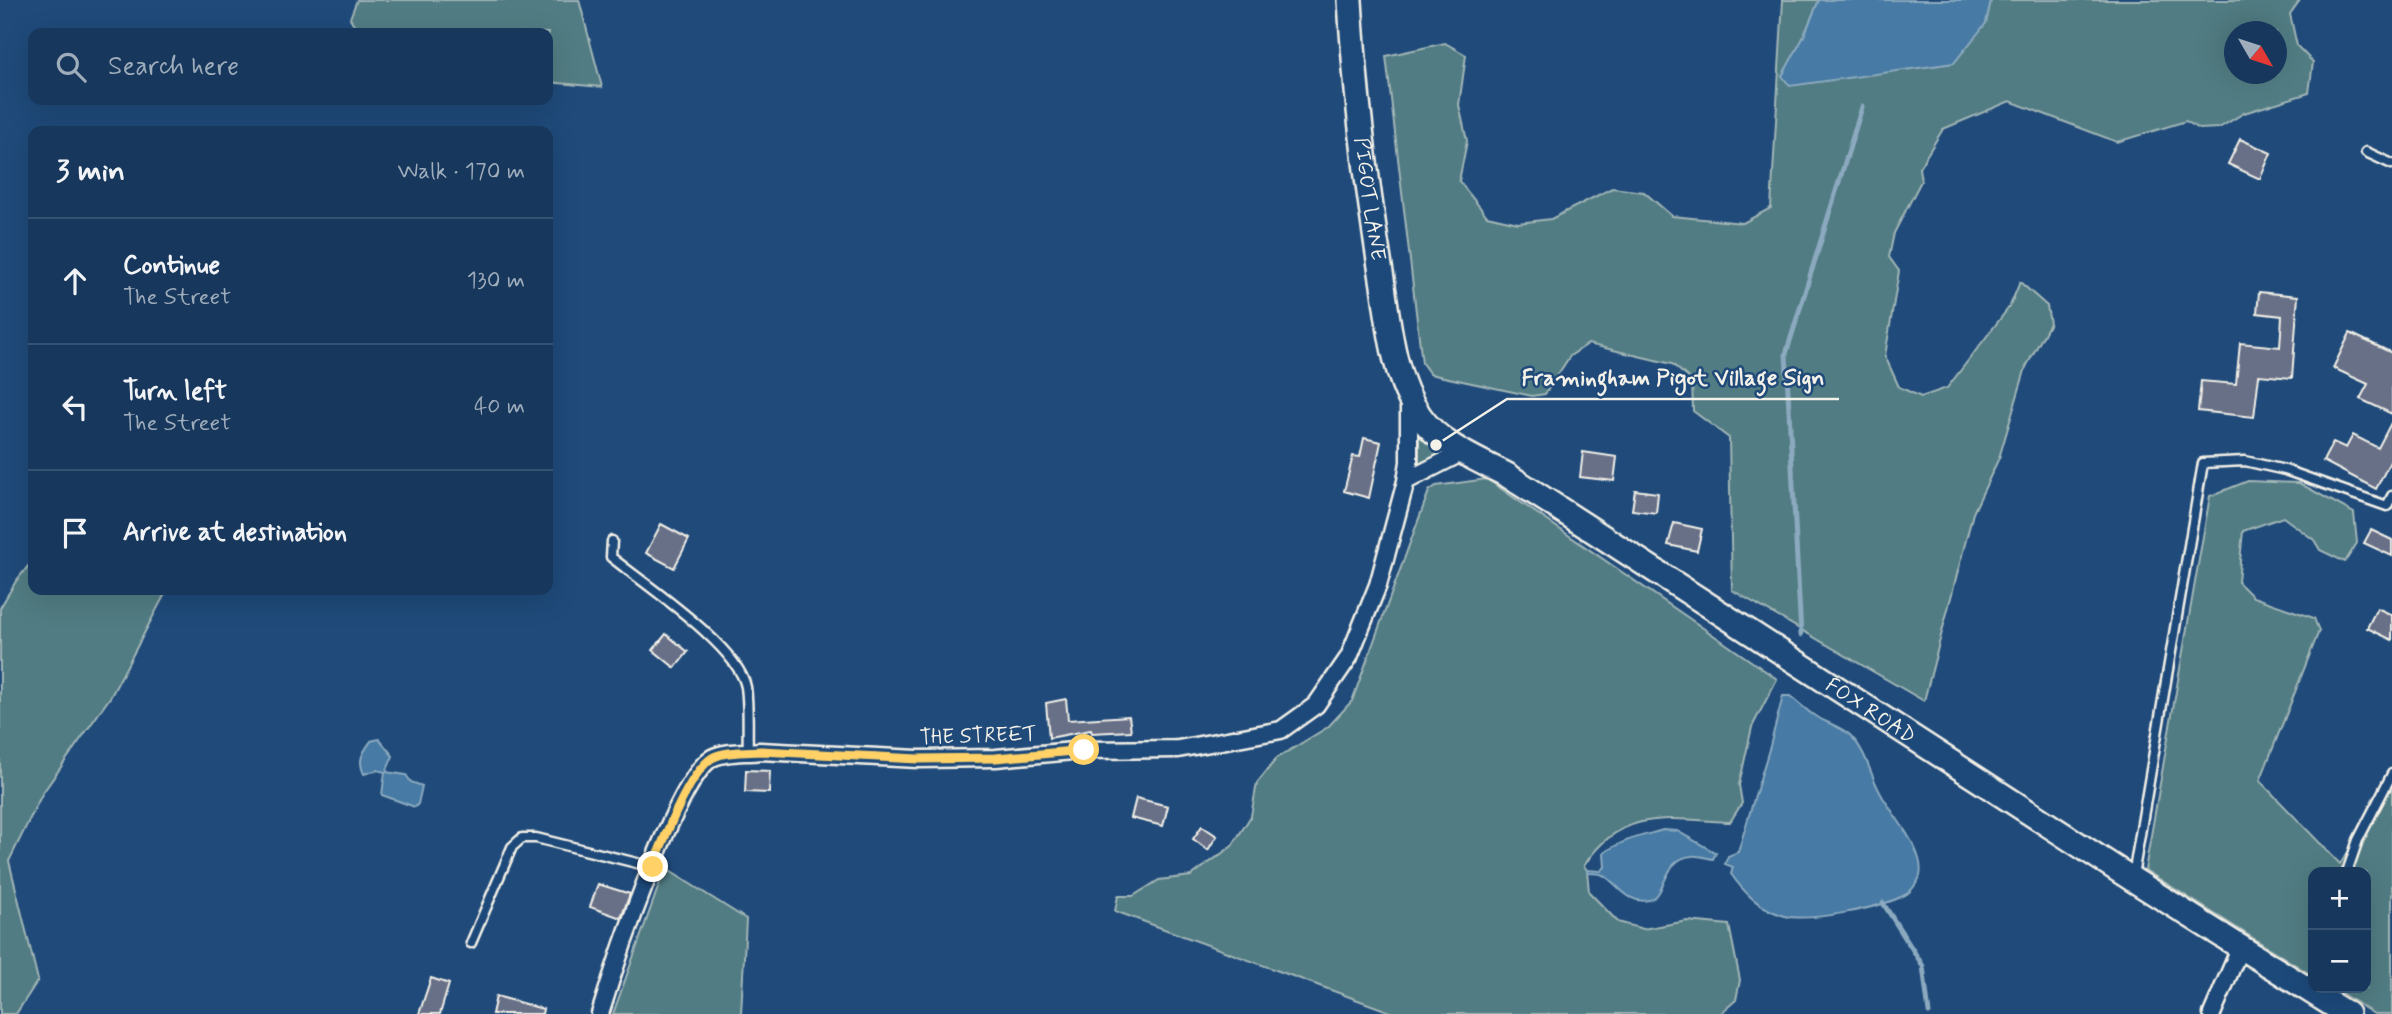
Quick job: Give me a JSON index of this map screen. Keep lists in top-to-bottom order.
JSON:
{
  "streets": {
    "street": ["PIGOT LANE", "FOX ROAD", "THE STREET"]
  },
  "crossings": [
    ["PIGOT LANE", "FOX ROAD"],
    ["PIGOT LANE", "THE STREET"],
    ["FOX ROAD", "THE STREET"]
  ],
  "places": ["Framingham Pigot Village Sign"],
  "north": "bottom right",
  "page": {
    "search": "Search here",
    "heading": ["3 min", "Walk · 170 m"],
    "list": [
      ["Continue", "The Street", "130 m"],
      ["Turn left", "The Street", "40 m"],
      "Arrive at destination"
    ],
    "map_buttons": ["+", "−"]
  }
}
